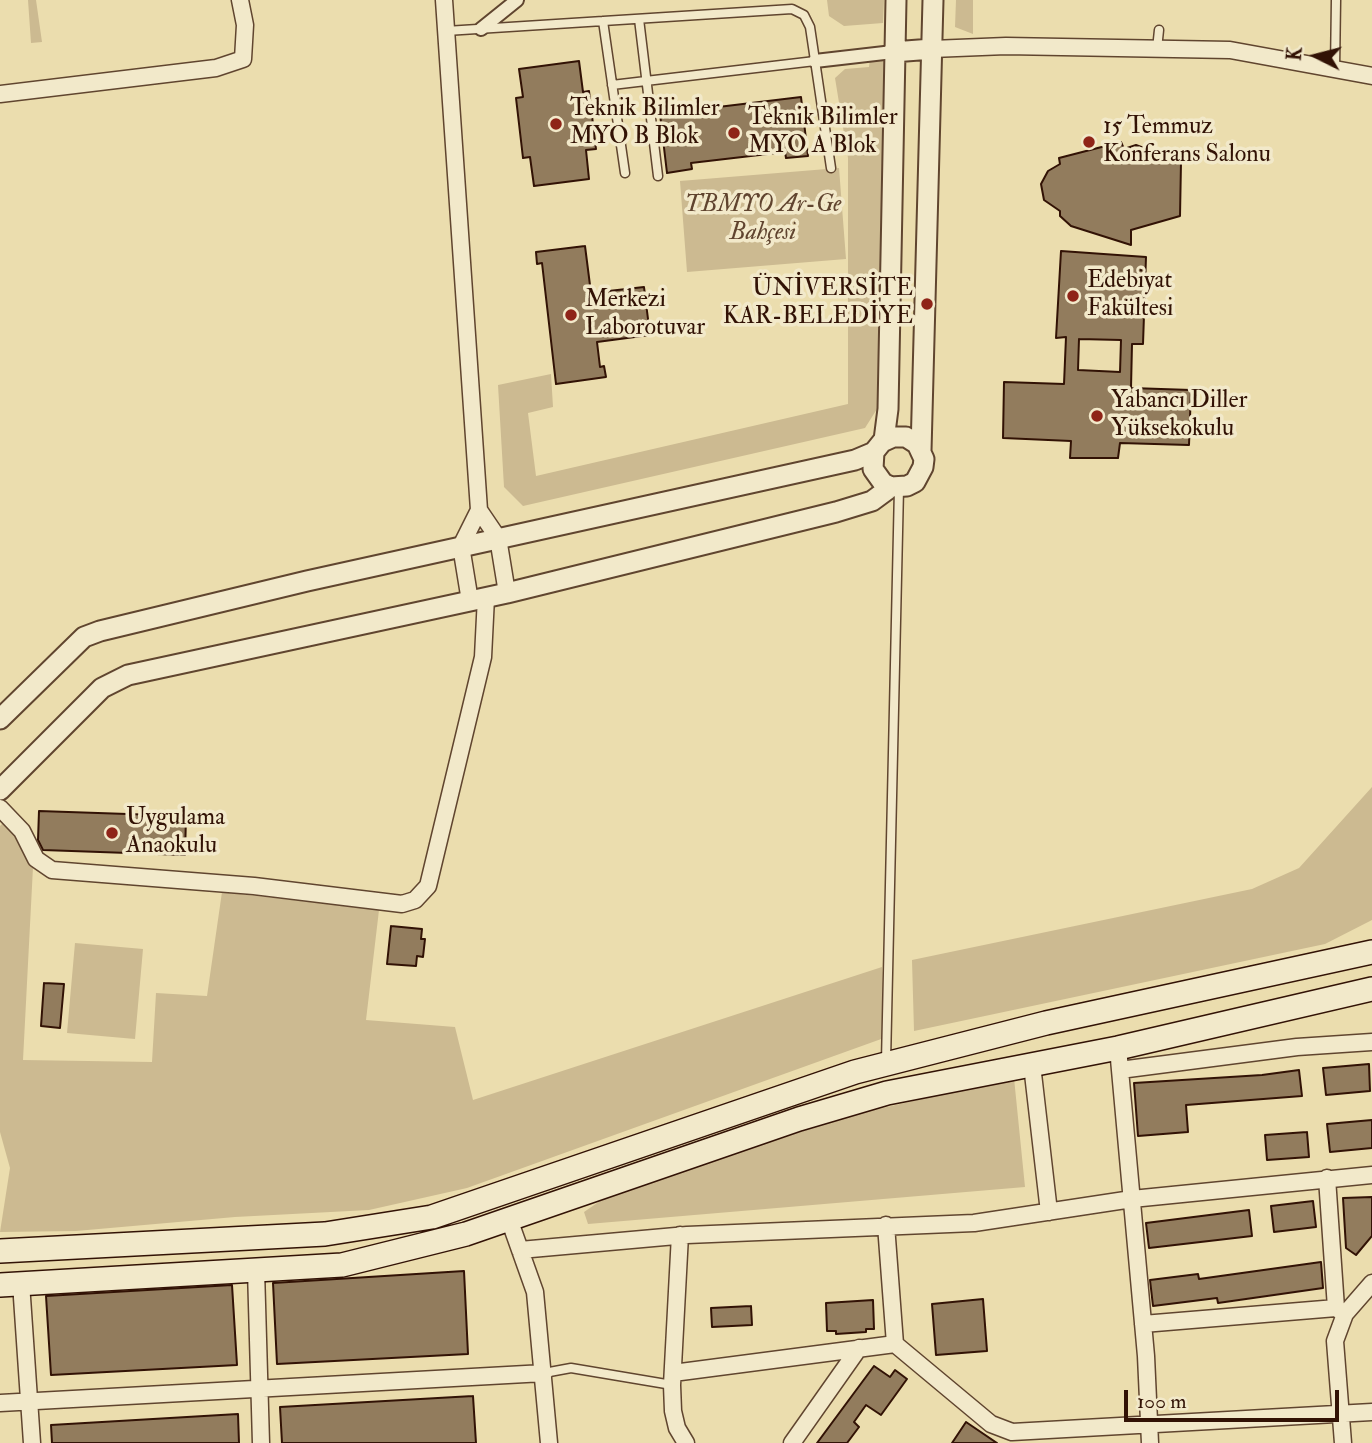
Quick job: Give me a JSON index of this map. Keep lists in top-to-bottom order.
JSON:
{
  "parks": ["TBMYO Ar-Ge Bahçesi"],
  "places": [
    "Teknik Bilimler MYO B Blok",
    "Teknik Bilimler MYO A Blok",
    "15 Temmuz Konferans Salonu",
    "Edebiyat Fakültesi",
    "ÜNİVERSİTE KAR-BELEDİYE",
    "Merkezi Laborotuvar",
    "Yabancı Diller Yüksekokulu",
    "Uygulama Anaokulu"
  ],
  "scale_bar": "100 m",
  "north": "left"
}
